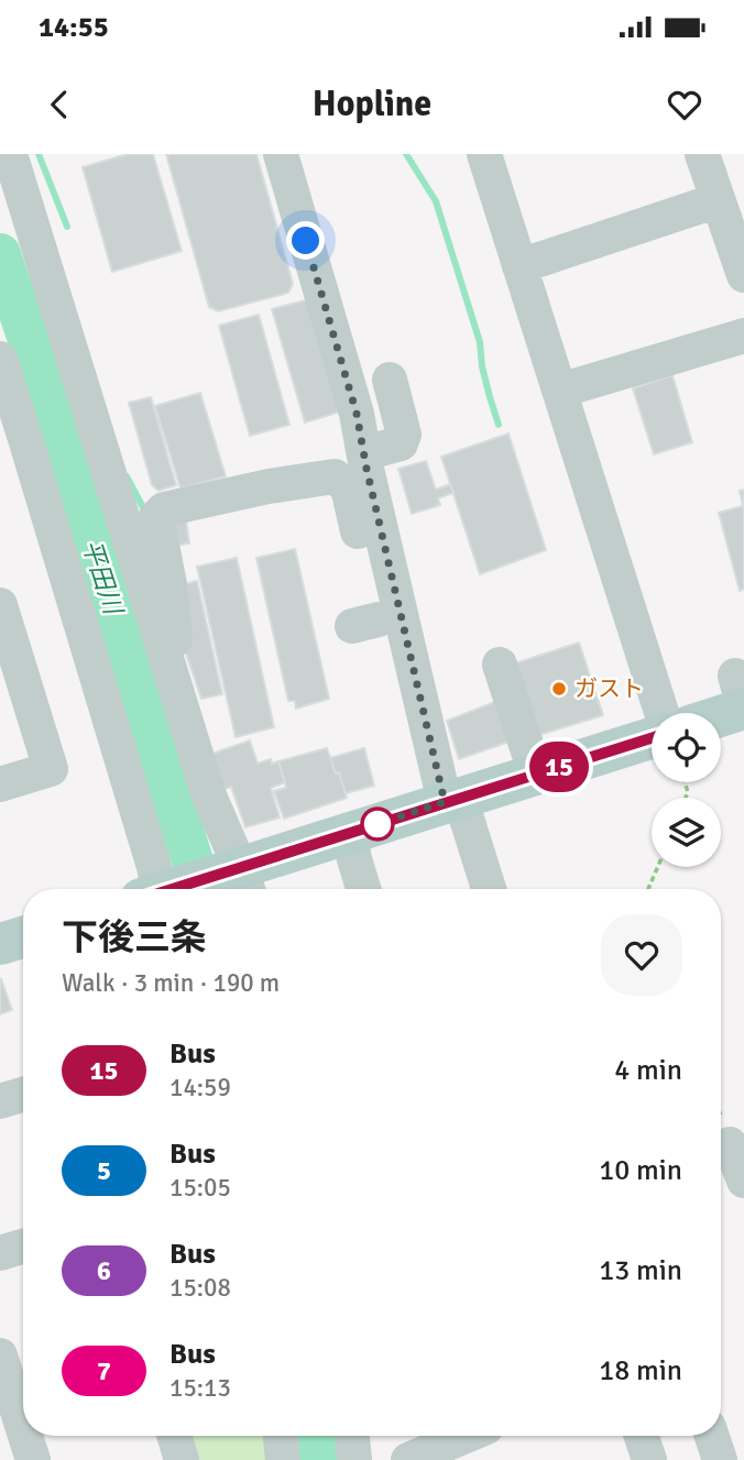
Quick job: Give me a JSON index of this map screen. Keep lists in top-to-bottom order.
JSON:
{
  "water": ["平田川"],
  "places": ["ガスト"],
  "lines": ["bus line 15"],
  "page": {
    "status": "14:55",
    "header": "Hopline",
    "on_map": "15",
    "heading": ["下後三条", "Walk · 3 min · 190 m"],
    "list": [
      {
        "mark": "15",
        "name": "Bus",
        "note": "14:59",
        "value": "4 min"
      },
      {
        "mark": "5",
        "name": "Bus",
        "note": "15:05",
        "value": "10 min"
      },
      {
        "mark": "6",
        "name": "Bus",
        "note": "15:08",
        "value": "13 min"
      },
      {
        "mark": "7",
        "name": "Bus",
        "note": "15:13",
        "value": "18 min"
      }
    ]
  }
}
